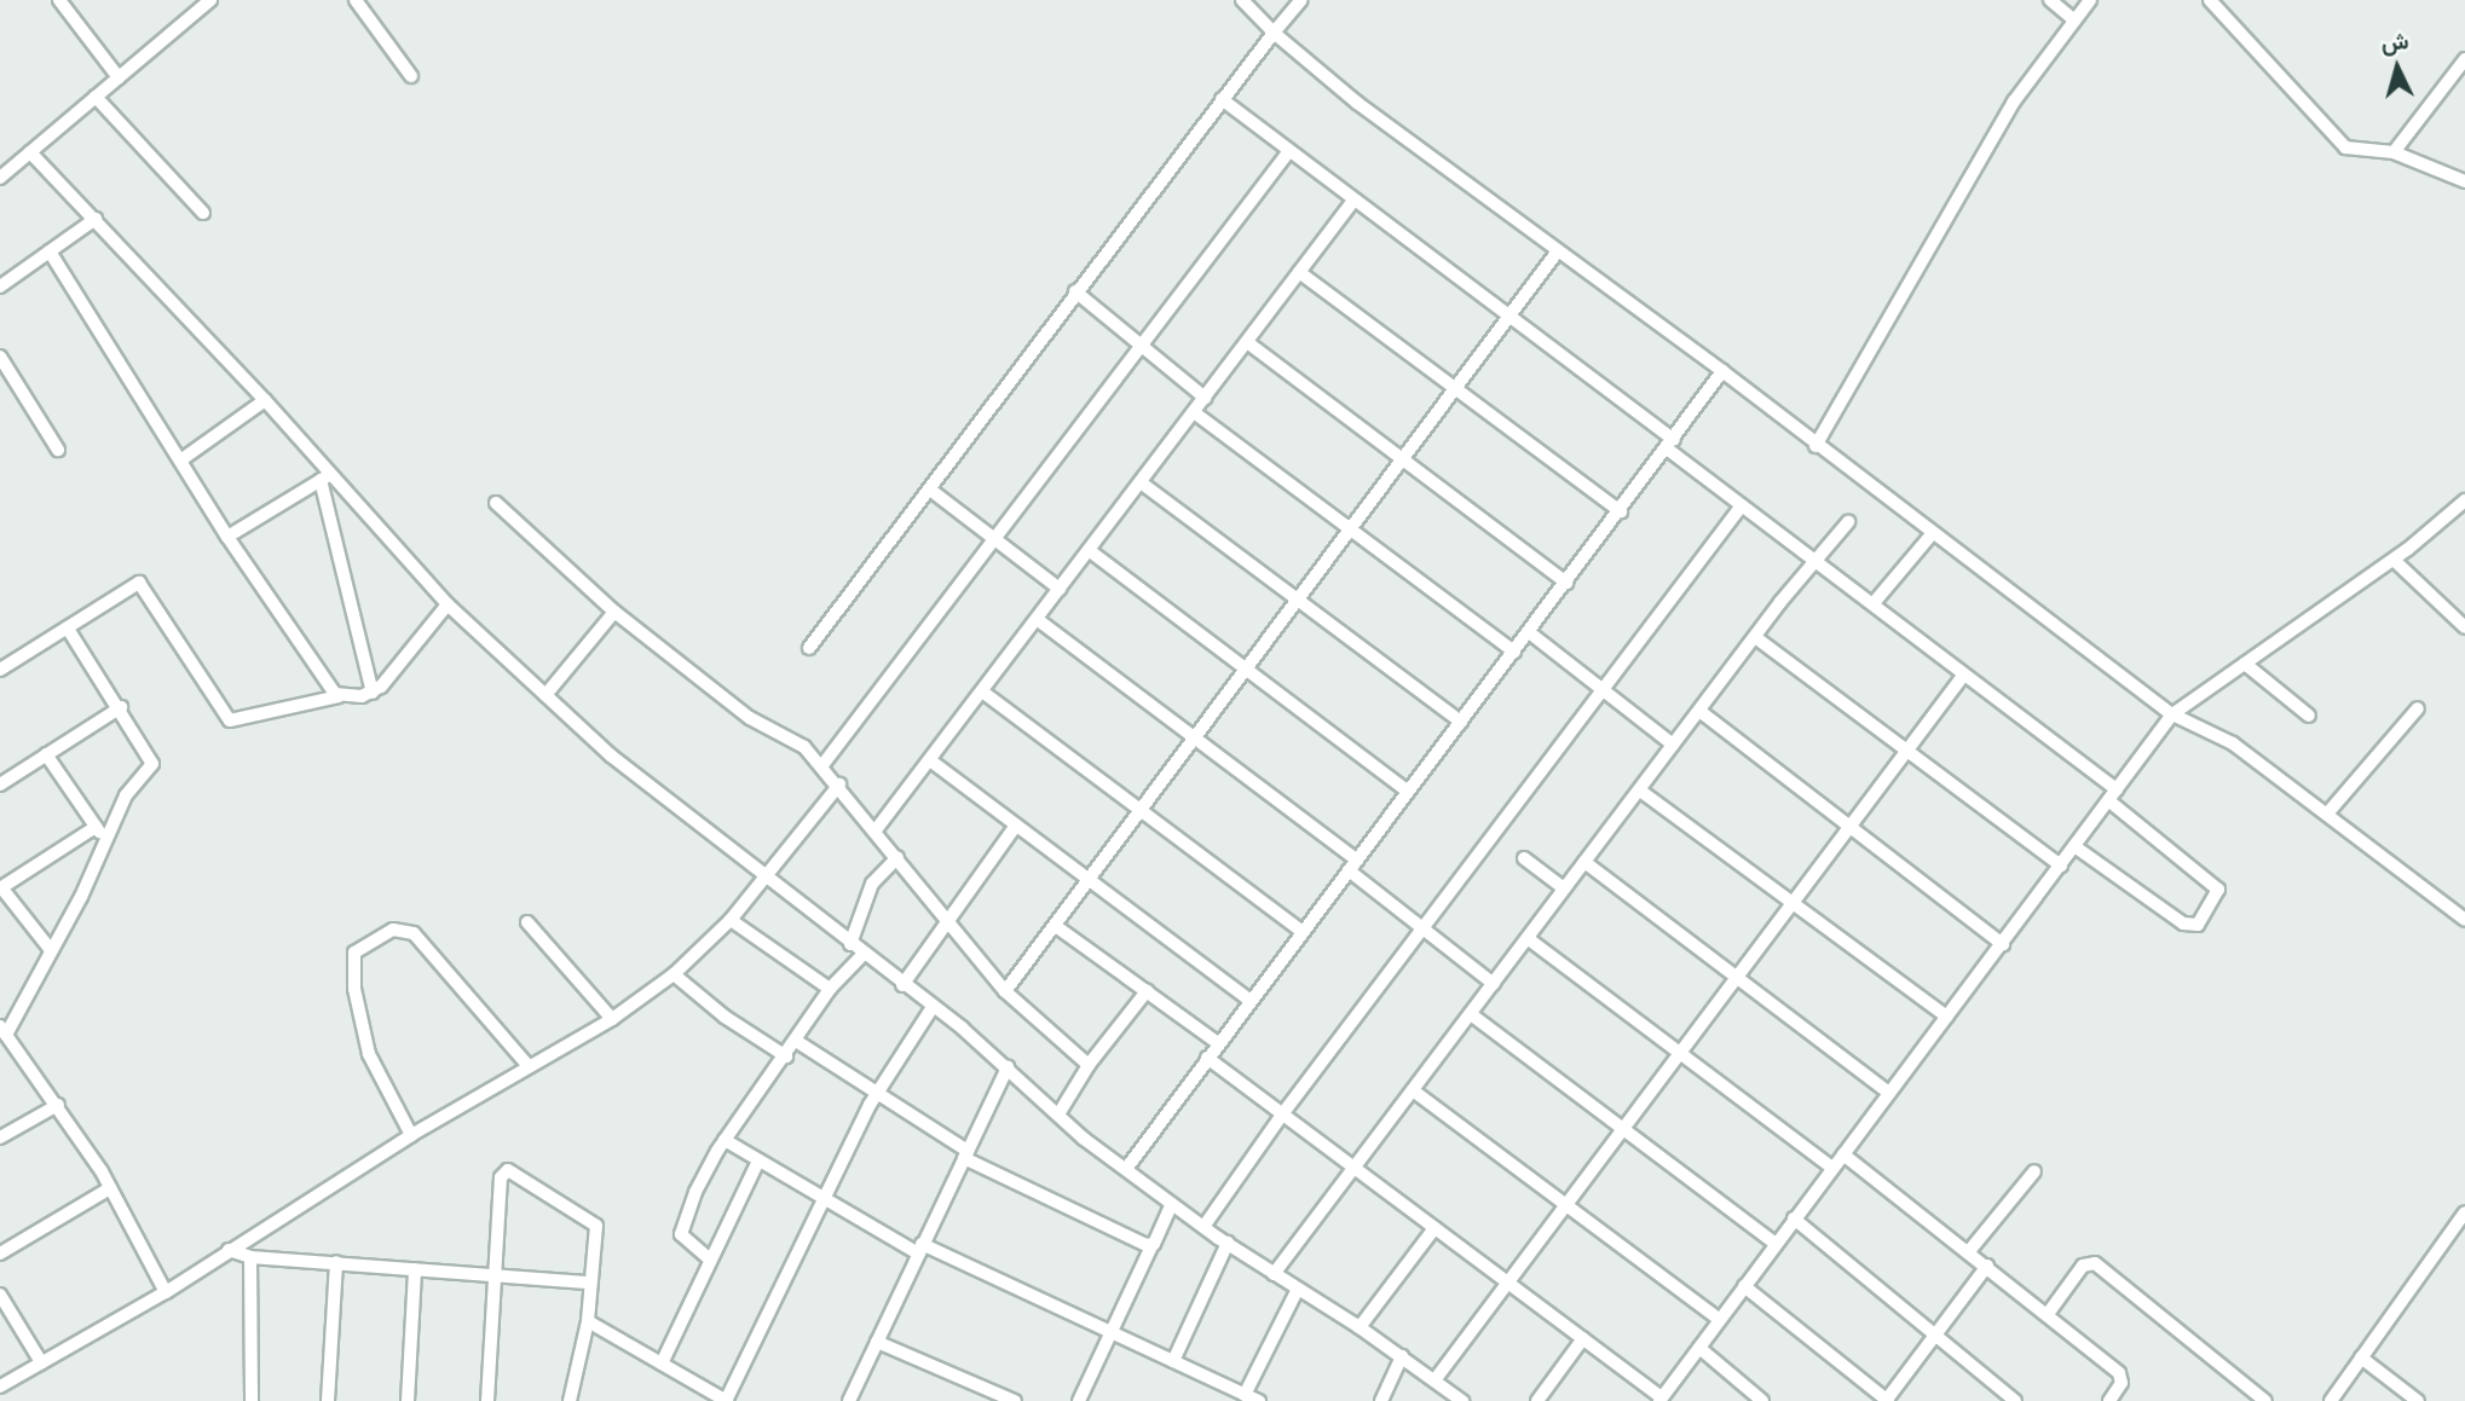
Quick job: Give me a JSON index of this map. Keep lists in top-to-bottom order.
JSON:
{
  "north": "top"
}
